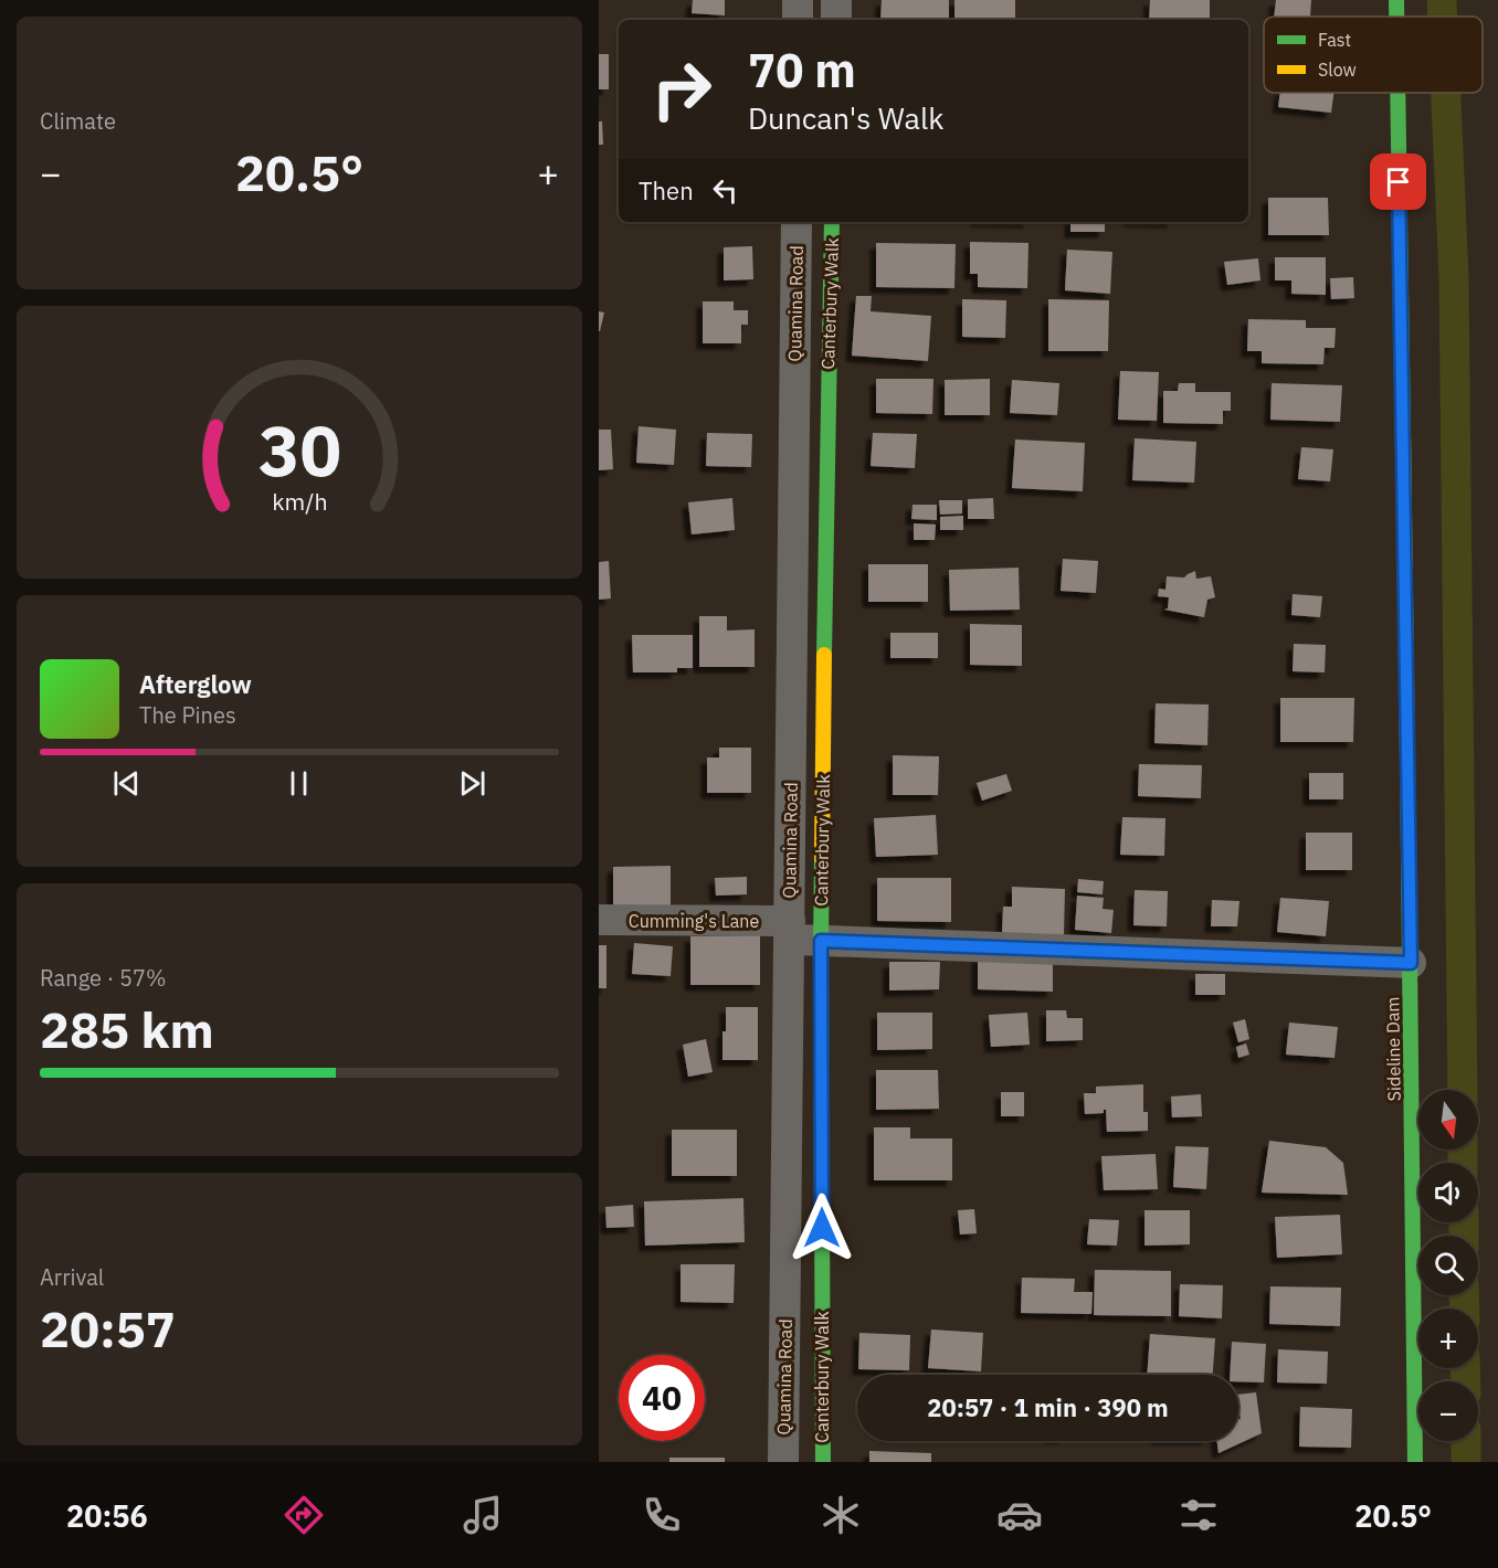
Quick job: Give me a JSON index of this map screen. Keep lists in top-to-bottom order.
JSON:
{
  "streets": {
    "street": [
      "Quamina Road",
      "Canterbury Walk",
      "Cumming's Lane",
      "Sideline Dam"
    ]
  },
  "crossings": [
    ["Quamina Road", "Canterbury Walk"],
    ["Quamina Road", "Cumming's Lane"],
    ["Canterbury Walk", "Cumming's Lane"],
    ["Cumming's Lane", "Sideline Dam"]
  ],
  "legend": ["Fast", "Slow"],
  "north": "bottom",
  "page": {
    "tile": [
      "Climate",
      ["Range · 57%", "285 km"],
      ["Arrival", "20:57"]
    ],
    "turn": ["70 m", "Duncan's Walk"],
    "heat": ["−", "20.5°", "+"],
    "then": "Then",
    "song": ["Afterglow", "The Pines"],
    "map_buttons": ["+", "−"],
    "limit": "40",
    "trip": "20:57 · 1 min · 390 m",
    "tabs": ["20:56", "20.5°"],
    "gauge": ["30", "km/h"]
  }
}
